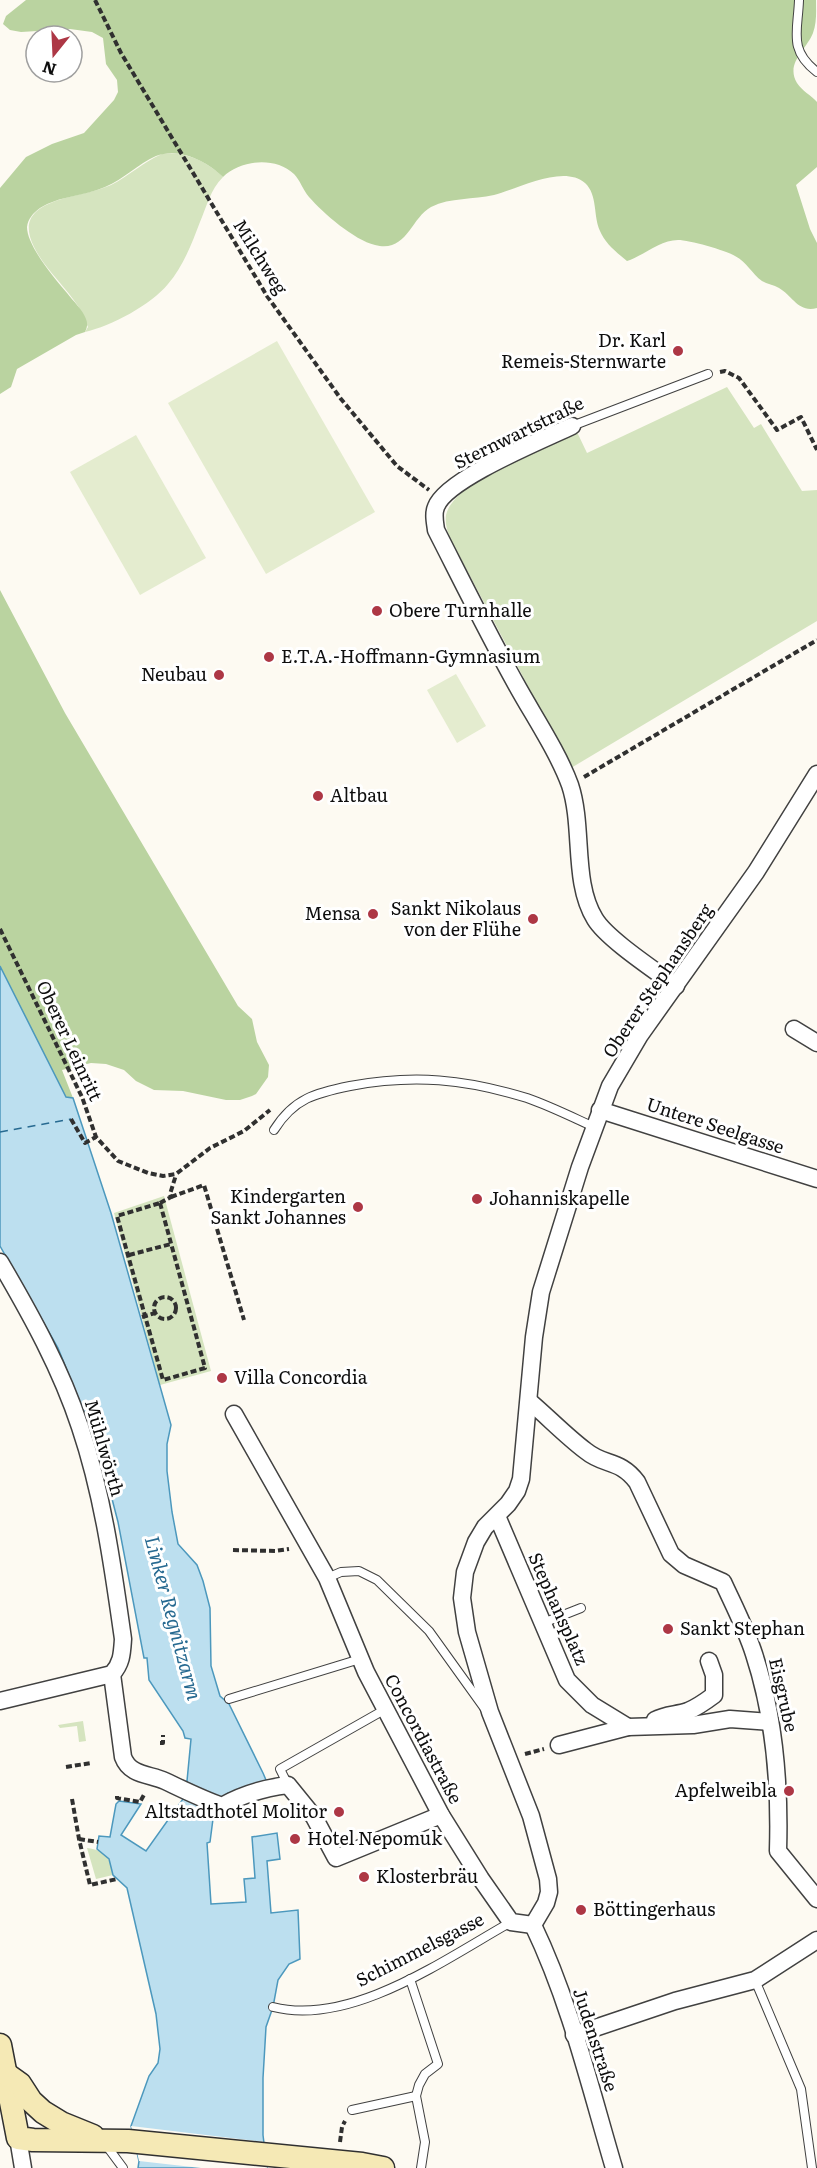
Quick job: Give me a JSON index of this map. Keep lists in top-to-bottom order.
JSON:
{
  "streets": {
    "street": [
      "Sternwartstraße",
      "Oberer Stephansberg",
      "Untere Seelgasse",
      "Mühlwörth",
      "Stephansplatz",
      "Eisgrube",
      "Concordiastraße",
      "Judenstraße"
    ],
    "lane": ["Schimmelsgasse"],
    "path": ["Milchweg", "Oberer Leinritt"]
  },
  "crossings": [
    ["Milchweg", "Sternwartstraße"],
    ["Oberer Stephansberg", "Untere Seelgasse"],
    ["Oberer Stephansberg", "Stephansplatz"],
    ["Oberer Stephansberg", "Eisgrube"],
    ["Oberer Stephansberg", "Judenstraße"],
    ["Concordiastraße", "Schimmelsgasse"]
  ],
  "water": ["Linker Regnitzarm"],
  "places": [
    "Dr. Karl Remeis-Sternwarte",
    "Obere Turnhalle",
    "E.T.A.-Hoffmann-Gymnasium",
    "Neubau",
    "Altbau",
    "Mensa",
    "Sankt Nikolaus von der Flühe",
    "Johanniskapelle",
    "Kindergarten Sankt Johannes",
    "Villa Concordia",
    "Sankt Stephan",
    "Apfelweibla",
    "Altstadthotel Molitor",
    "Hotel Nepomuk",
    "Klosterbräu",
    "Böttingerhaus"
  ],
  "north": "bottom"
}
